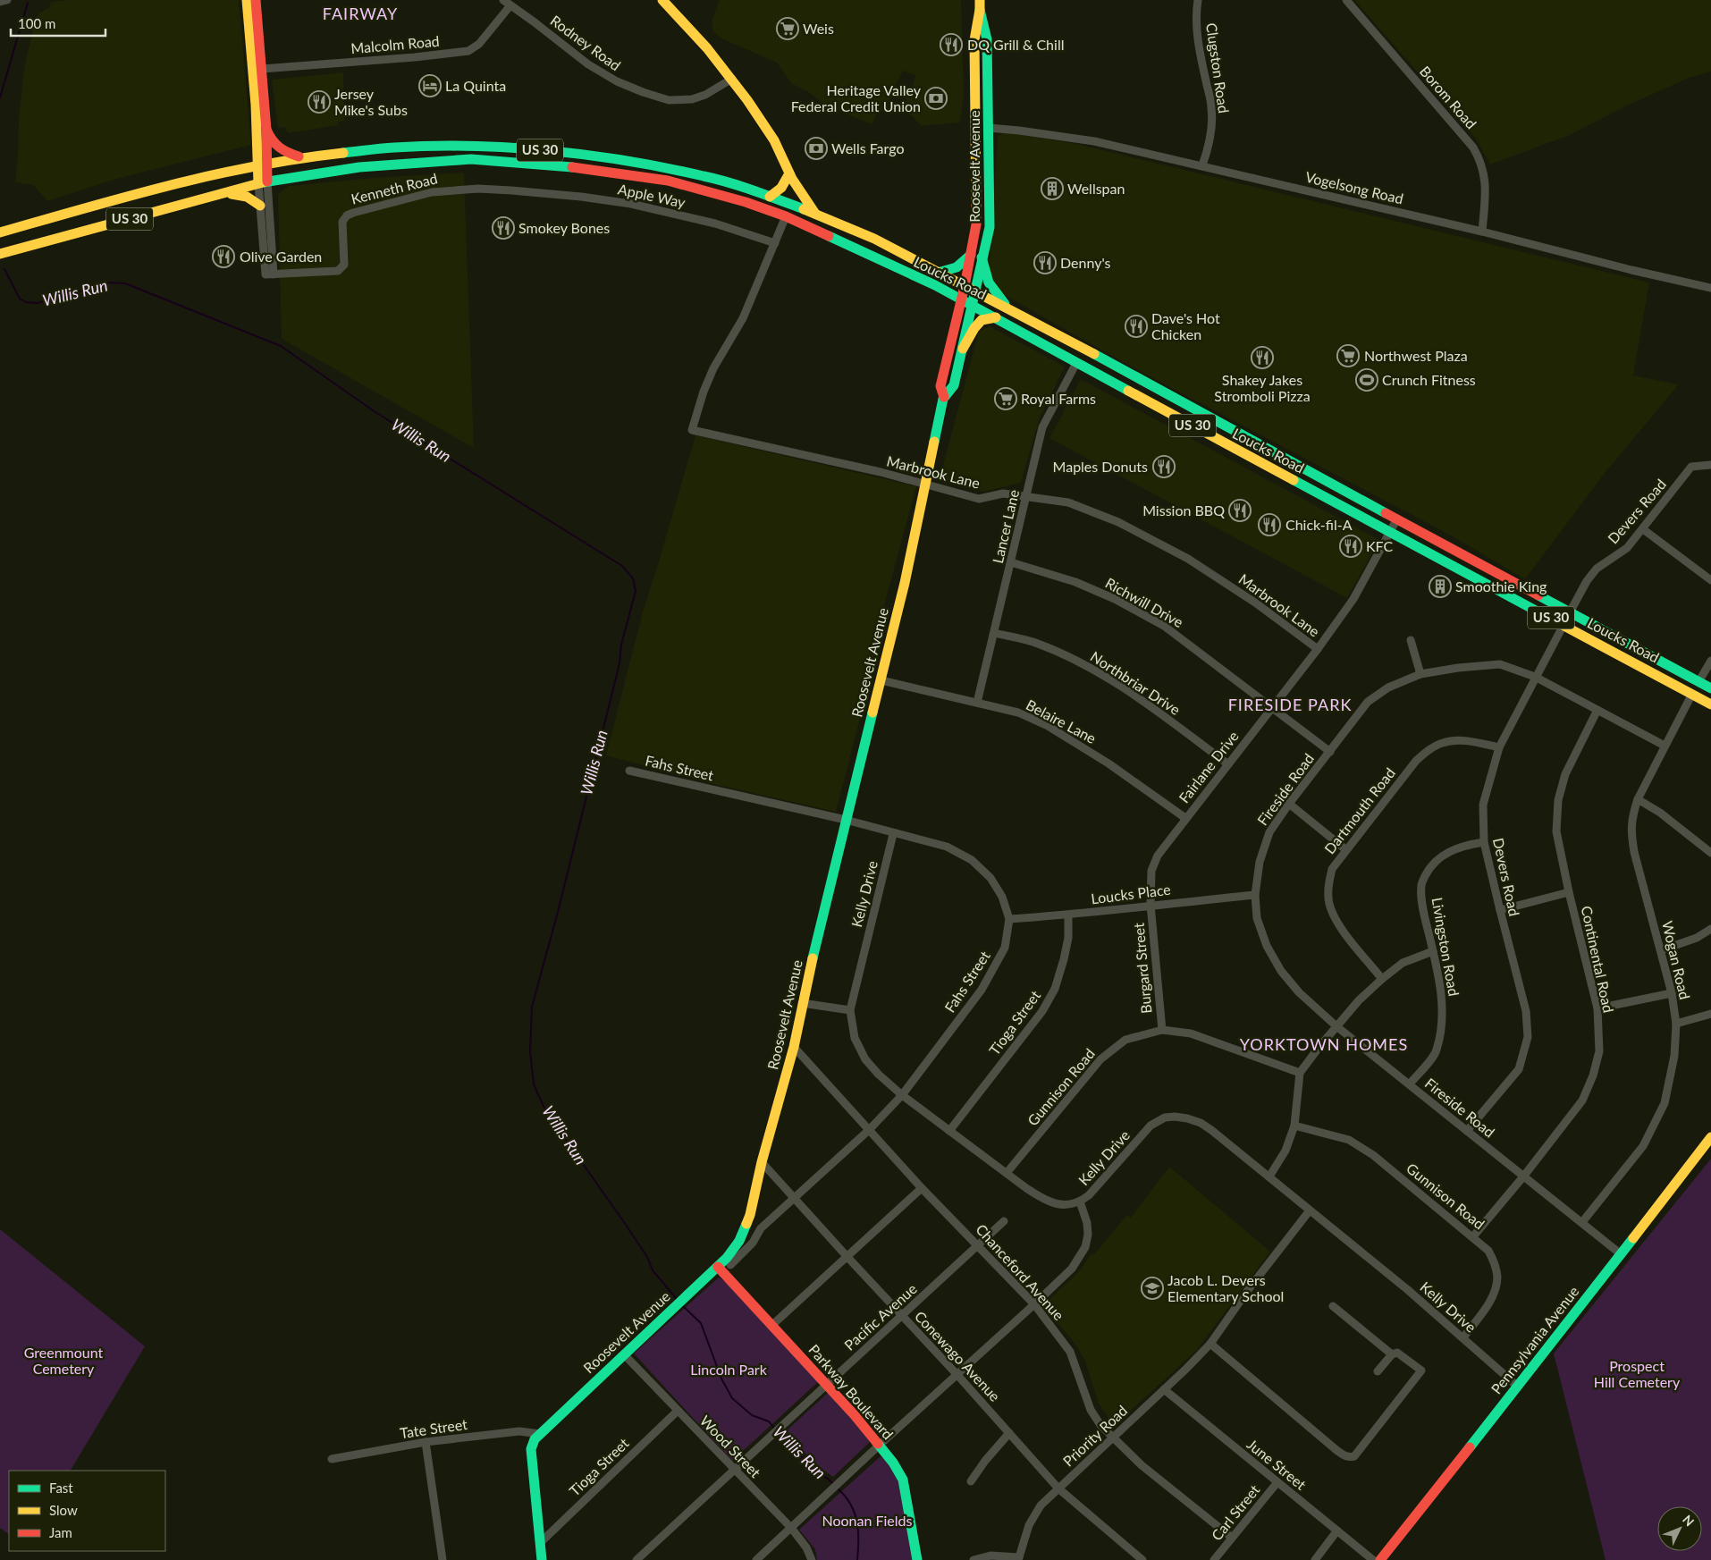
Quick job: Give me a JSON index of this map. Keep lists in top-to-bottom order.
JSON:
{
  "streets": {
    "main road": [
      "US 30",
      "Roosevelt Avenue",
      "Loucks Road",
      "Pennsylvania Avenue",
      "Parkway Boulevard"
    ],
    "street": [
      "Rodney Road",
      "Malcolm Road",
      "Clugston Road",
      "Borom Road",
      "Vogelsong Road",
      "Kenneth Road",
      "Apple Way",
      "Marbrook Lane",
      "Devers Road",
      "Lancer Lane",
      "Richwill Drive",
      "Northbriar Drive",
      "Belaire Lane",
      "Fairlane Drive",
      "Fahs Street",
      "Fireside Road",
      "Dartmouth Road",
      "Kelly Drive",
      "Loucks Place",
      "Livingston Road",
      "Continental Road",
      "Wogan Road",
      "Burgard Street",
      "Tioga Street",
      "Gunnison Road",
      "Chanceford Avenue",
      "Pacific Avenue",
      "Conewago Avenue",
      "Tate Street",
      "Priority Road",
      "Wood Street",
      "June Street",
      "Carl Street"
    ]
  },
  "crossings": [
    ["Rodney Road", "Malcolm Road"],
    ["Clugston Road", "Vogelsong Road"],
    ["Borom Road", "Vogelsong Road"],
    ["US 30", "Loucks Road"],
    ["Roosevelt Avenue", "Vogelsong Road"],
    ["Roosevelt Avenue", "Loucks Road"],
    ["Roosevelt Avenue", "Marbrook Lane"],
    ["Roosevelt Avenue", "Belaire Lane"],
    ["Roosevelt Avenue", "Fahs Street"],
    ["Roosevelt Avenue", "Tioga Street"],
    ["Roosevelt Avenue", "Chanceford Avenue"],
    ["Roosevelt Avenue", "Conewago Avenue"],
    ["Roosevelt Avenue", "Parkway Boulevard"],
    ["Roosevelt Avenue", "Tate Street"],
    ["Roosevelt Avenue", "Wood Street"],
    ["Kenneth Road", "Apple Way"],
    ["Apple Way", "Marbrook Lane"],
    ["Loucks Road", "Devers Road"],
    ["Loucks Road", "Lancer Lane"],
    ["Loucks Road", "Fairlane Drive"],
    ["Loucks Road", "Wogan Road"],
    ["Marbrook Lane", "Lancer Lane"],
    ["Marbrook Lane", "Fairlane Drive"],
    ["Devers Road", "Fireside Road"],
    ["Devers Road", "Dartmouth Road"],
    ["Devers Road", "Livingston Road"],
    ["Lancer Lane", "Richwill Drive"],
    ["Lancer Lane", "Northbriar Drive"],
    ["Lancer Lane", "Belaire Lane"],
    ["Richwill Drive", "Fairlane Drive"],
    ["Richwill Drive", "Fireside Road"],
    ["Northbriar Drive", "Fairlane Drive"],
    ["Belaire Lane", "Fairlane Drive"],
    ["Fairlane Drive", "Loucks Place"],
    ["Fairlane Drive", "Burgard Street"],
    ["Fahs Street", "Kelly Drive"],
    ["Fahs Street", "Loucks Place"],
    ["Fahs Street", "Chanceford Avenue"],
    ["Fahs Street", "Conewago Avenue"],
    ["Fireside Road", "Loucks Place"],
    ["Fireside Road", "Livingston Road"],
    ["Fireside Road", "Continental Road"],
    ["Fireside Road", "Wogan Road"],
    ["Fireside Road", "Pennsylvania Avenue"],
    ["Kelly Drive", "Tioga Street"],
    ["Kelly Drive", "Gunnison Road"],
    ["Kelly Drive", "Pennsylvania Avenue"],
    ["Kelly Drive", "Priority Road"],
    ["Loucks Place", "Burgard Street"],
    ["Loucks Place", "Tioga Street"],
    ["Continental Road", "Gunnison Road"],
    ["Burgard Street", "Gunnison Road"],
    ["Tioga Street", "Wood Street"],
    ["Chanceford Avenue", "Pacific Avenue"],
    ["Chanceford Avenue", "Priority Road"],
    ["Chanceford Avenue", "Carl Street"],
    ["Pacific Avenue", "Conewago Avenue"],
    ["Pacific Avenue", "Parkway Boulevard"],
    ["Pacific Avenue", "Wood Street"],
    ["Conewago Avenue", "Priority Road"],
    ["Priority Road", "June Street"],
    ["June Street", "Carl Street"]
  ],
  "districts": ["FAIRWAY", "FIRESIDE PARK", "YORKTOWN HOMES"],
  "water": ["Willis Run"],
  "parks": [
    "Greenmount Cemetery",
    "Prospect Hill Cemetery",
    "Lincoln Park",
    "Noonan Fields"
  ],
  "places": {
    "supermarket": ["Weis", "Northwest Plaza", "Royal Farms"],
    "restaurant": [
      "DQ Grill & Chill",
      "Jersey Mike's Subs",
      "Smokey Bones",
      "Olive Garden",
      "Denny's",
      "Dave's Hot Chicken",
      "Shakey Jakes Stromboli Pizza",
      "Maples Donuts",
      "Mission BBQ",
      "Chick-fil-A",
      "KFC"
    ],
    "hotel": ["La Quinta"],
    "bank": ["Heritage Valley Federal Credit Union", "Wells Fargo"],
    "building": ["Wellspan", "Smoothie King"],
    "sports": ["Crunch Fitness"],
    "school or university": ["Jacob L. Devers Elementary School"]
  },
  "legend": ["Fast", "Slow", "Jam"],
  "scale_bar": "100 m",
  "north": "top right"
}
